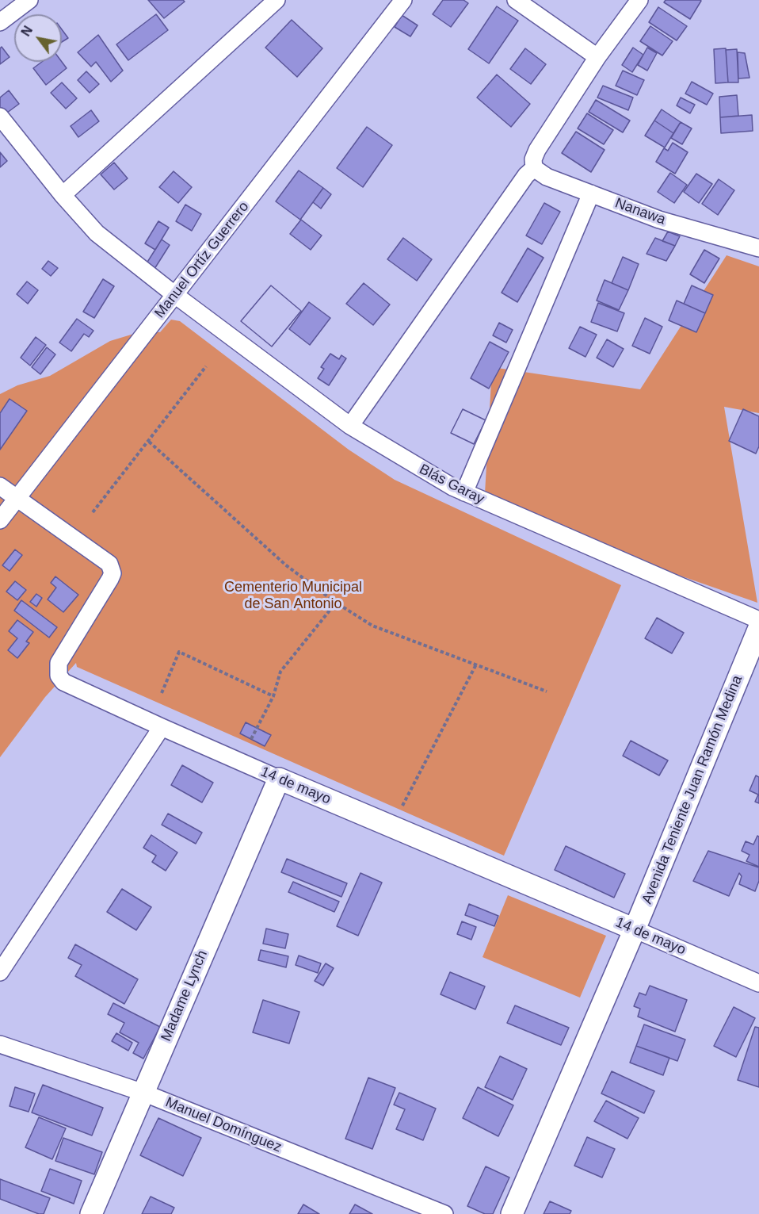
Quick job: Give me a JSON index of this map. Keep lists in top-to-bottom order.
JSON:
{
  "streets": {
    "street": [
      "Nanawa",
      "Manuel Ortíz Guerrero",
      "Blás Garay",
      "14 de mayo",
      "Avenida Teniente Juan Ramón Medina",
      "Madame Lynch",
      "Manuel Domínguez"
    ]
  },
  "crossings": [
    ["Manuel Ortíz Guerrero", "Blás Garay"],
    ["Manuel Ortíz Guerrero", "14 de mayo"],
    ["14 de mayo", "Avenida Teniente Juan Ramón Medina"],
    ["14 de mayo", "Madame Lynch"],
    ["Madame Lynch", "Manuel Domínguez"]
  ],
  "parks": ["Cementerio Municipal de San Antonio"],
  "north": "top left"
}
